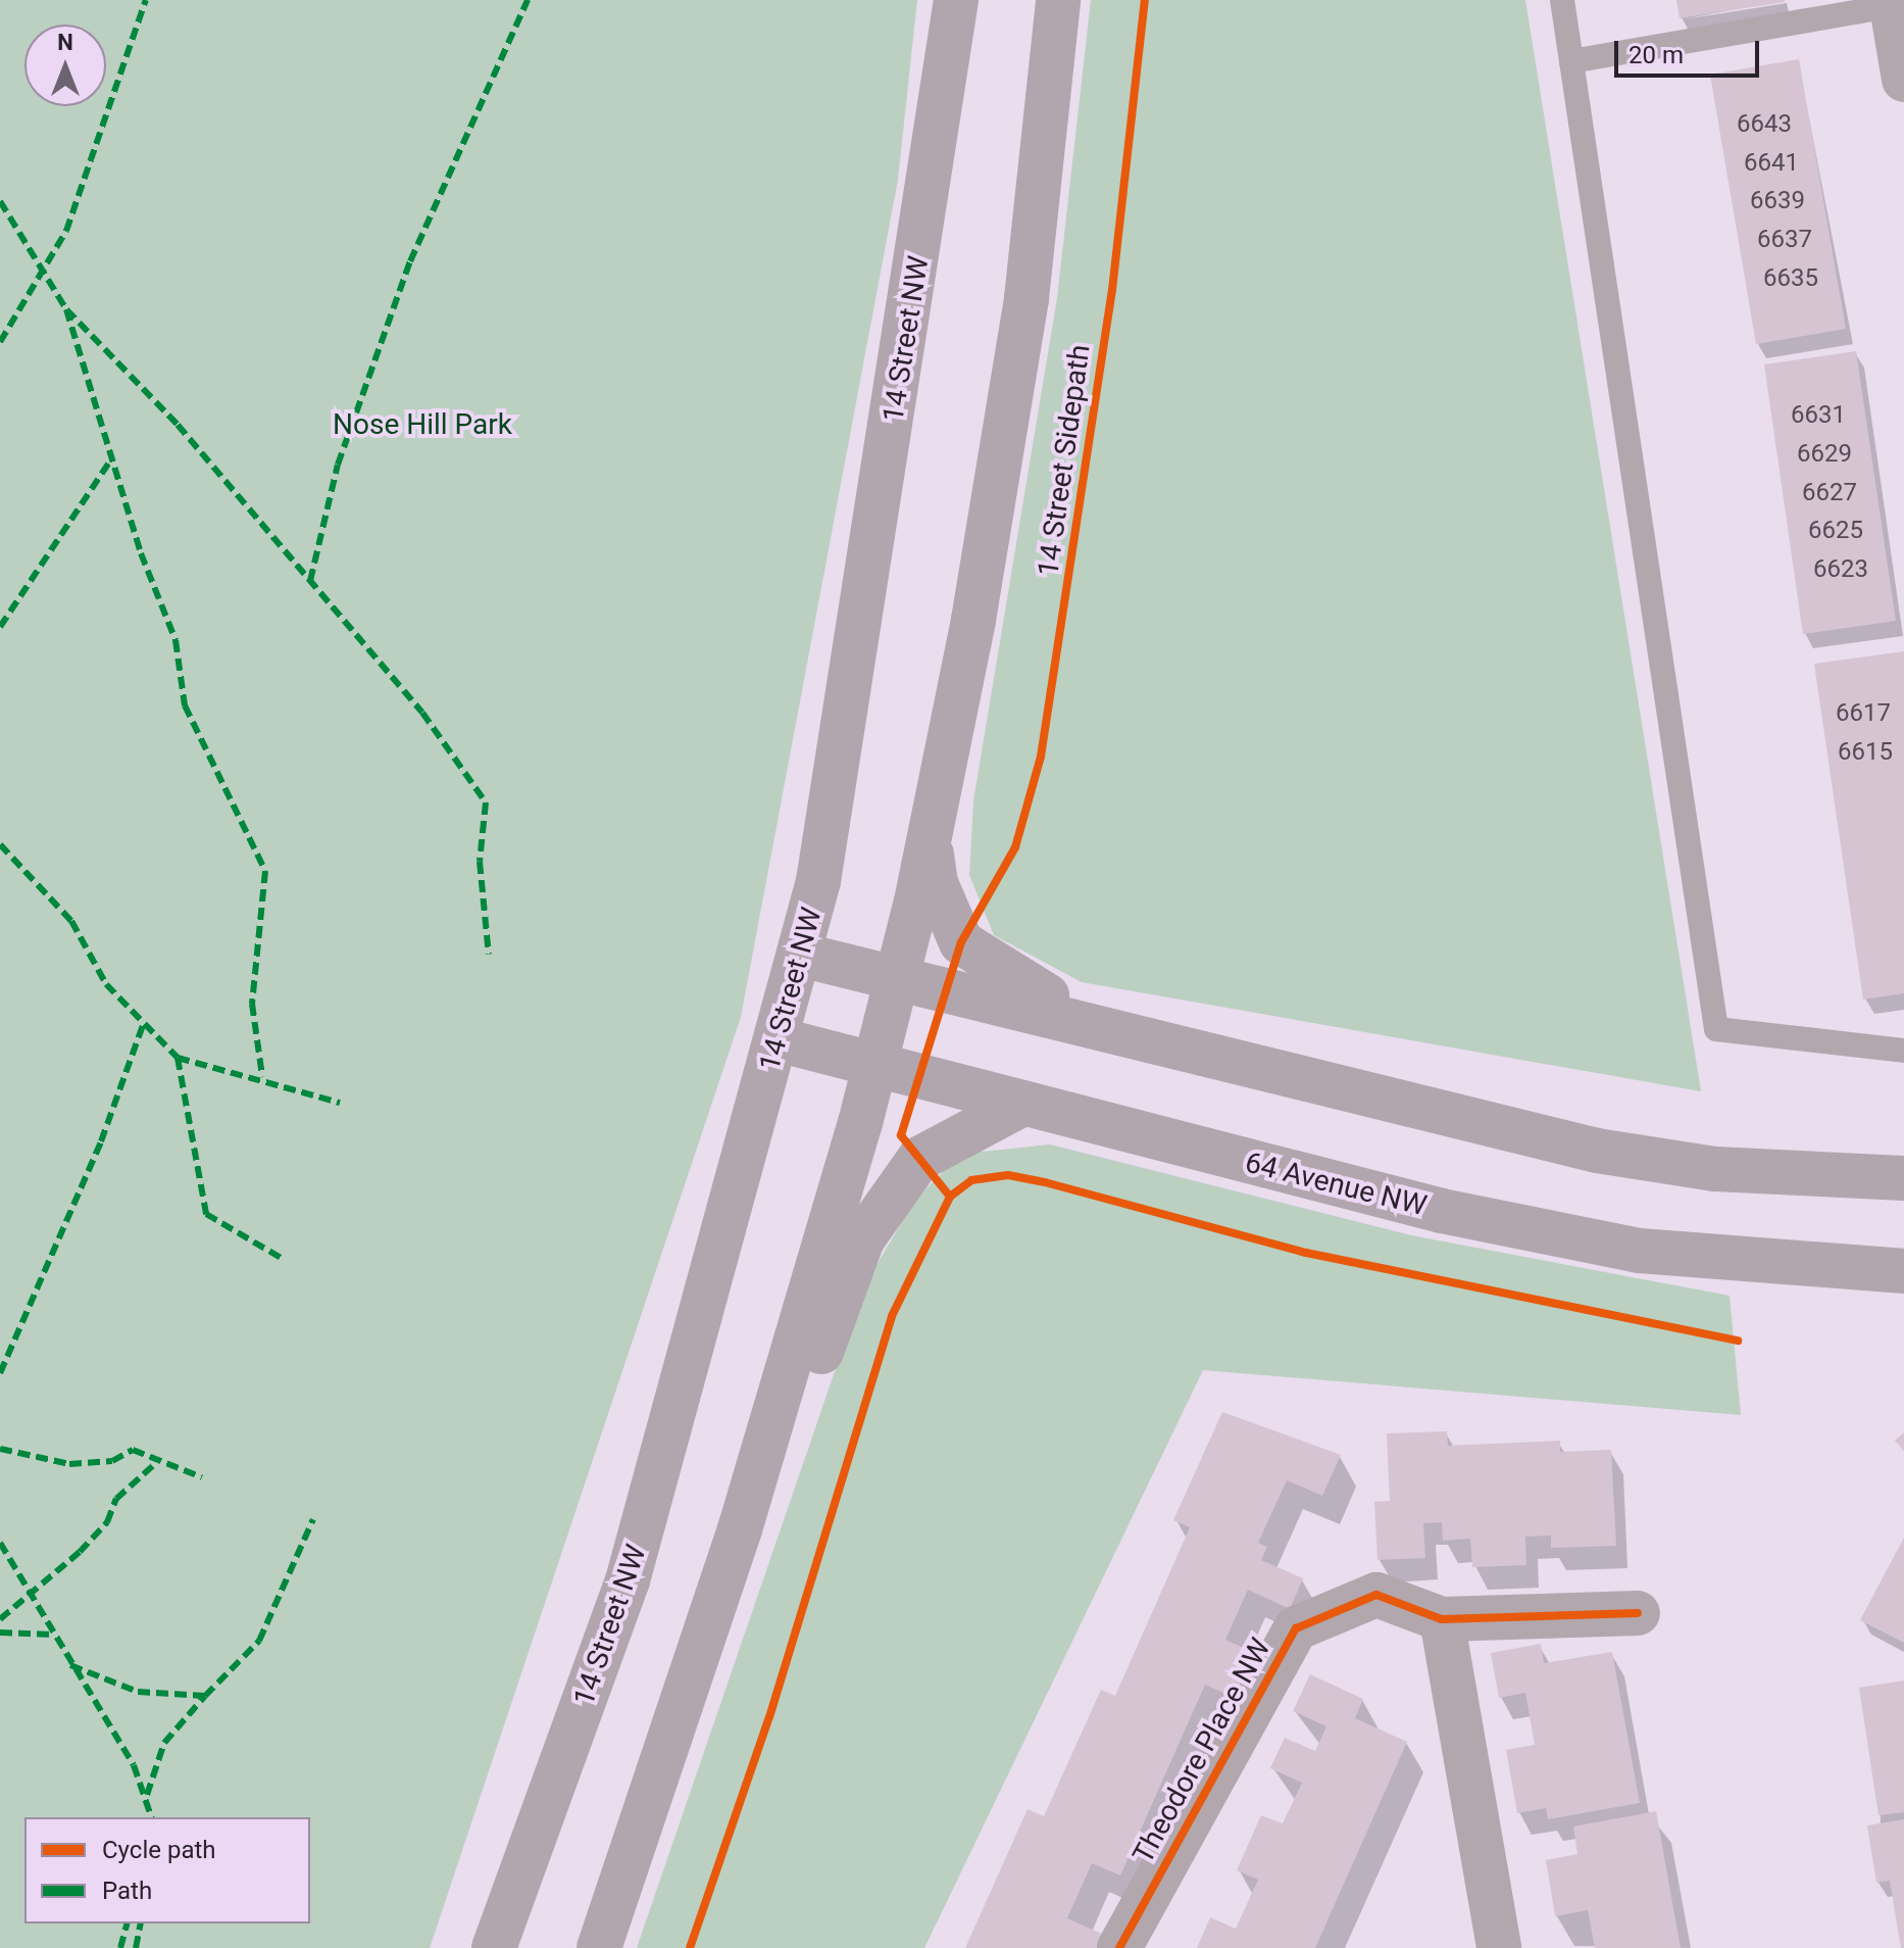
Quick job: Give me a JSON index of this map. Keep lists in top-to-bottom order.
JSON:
{
  "streets": {
    "main road": ["14 Street NW", "64 Avenue NW"],
    "street": ["Theodore Place NW"],
    "cycle path": ["14 Street Sidepath"]
  },
  "crossings": [
    ["14 Street NW", "64 Avenue NW"]
  ],
  "parks": ["Nose Hill Park"],
  "house_numbers": [
    "6643",
    "6641",
    "6639",
    "6637",
    "6635",
    "6631",
    "6629",
    "6627",
    "6625",
    "6623",
    "6617",
    "6615"
  ],
  "legend": ["Cycle path", "Path"],
  "scale_bar": "20 m",
  "north": "top"
}
